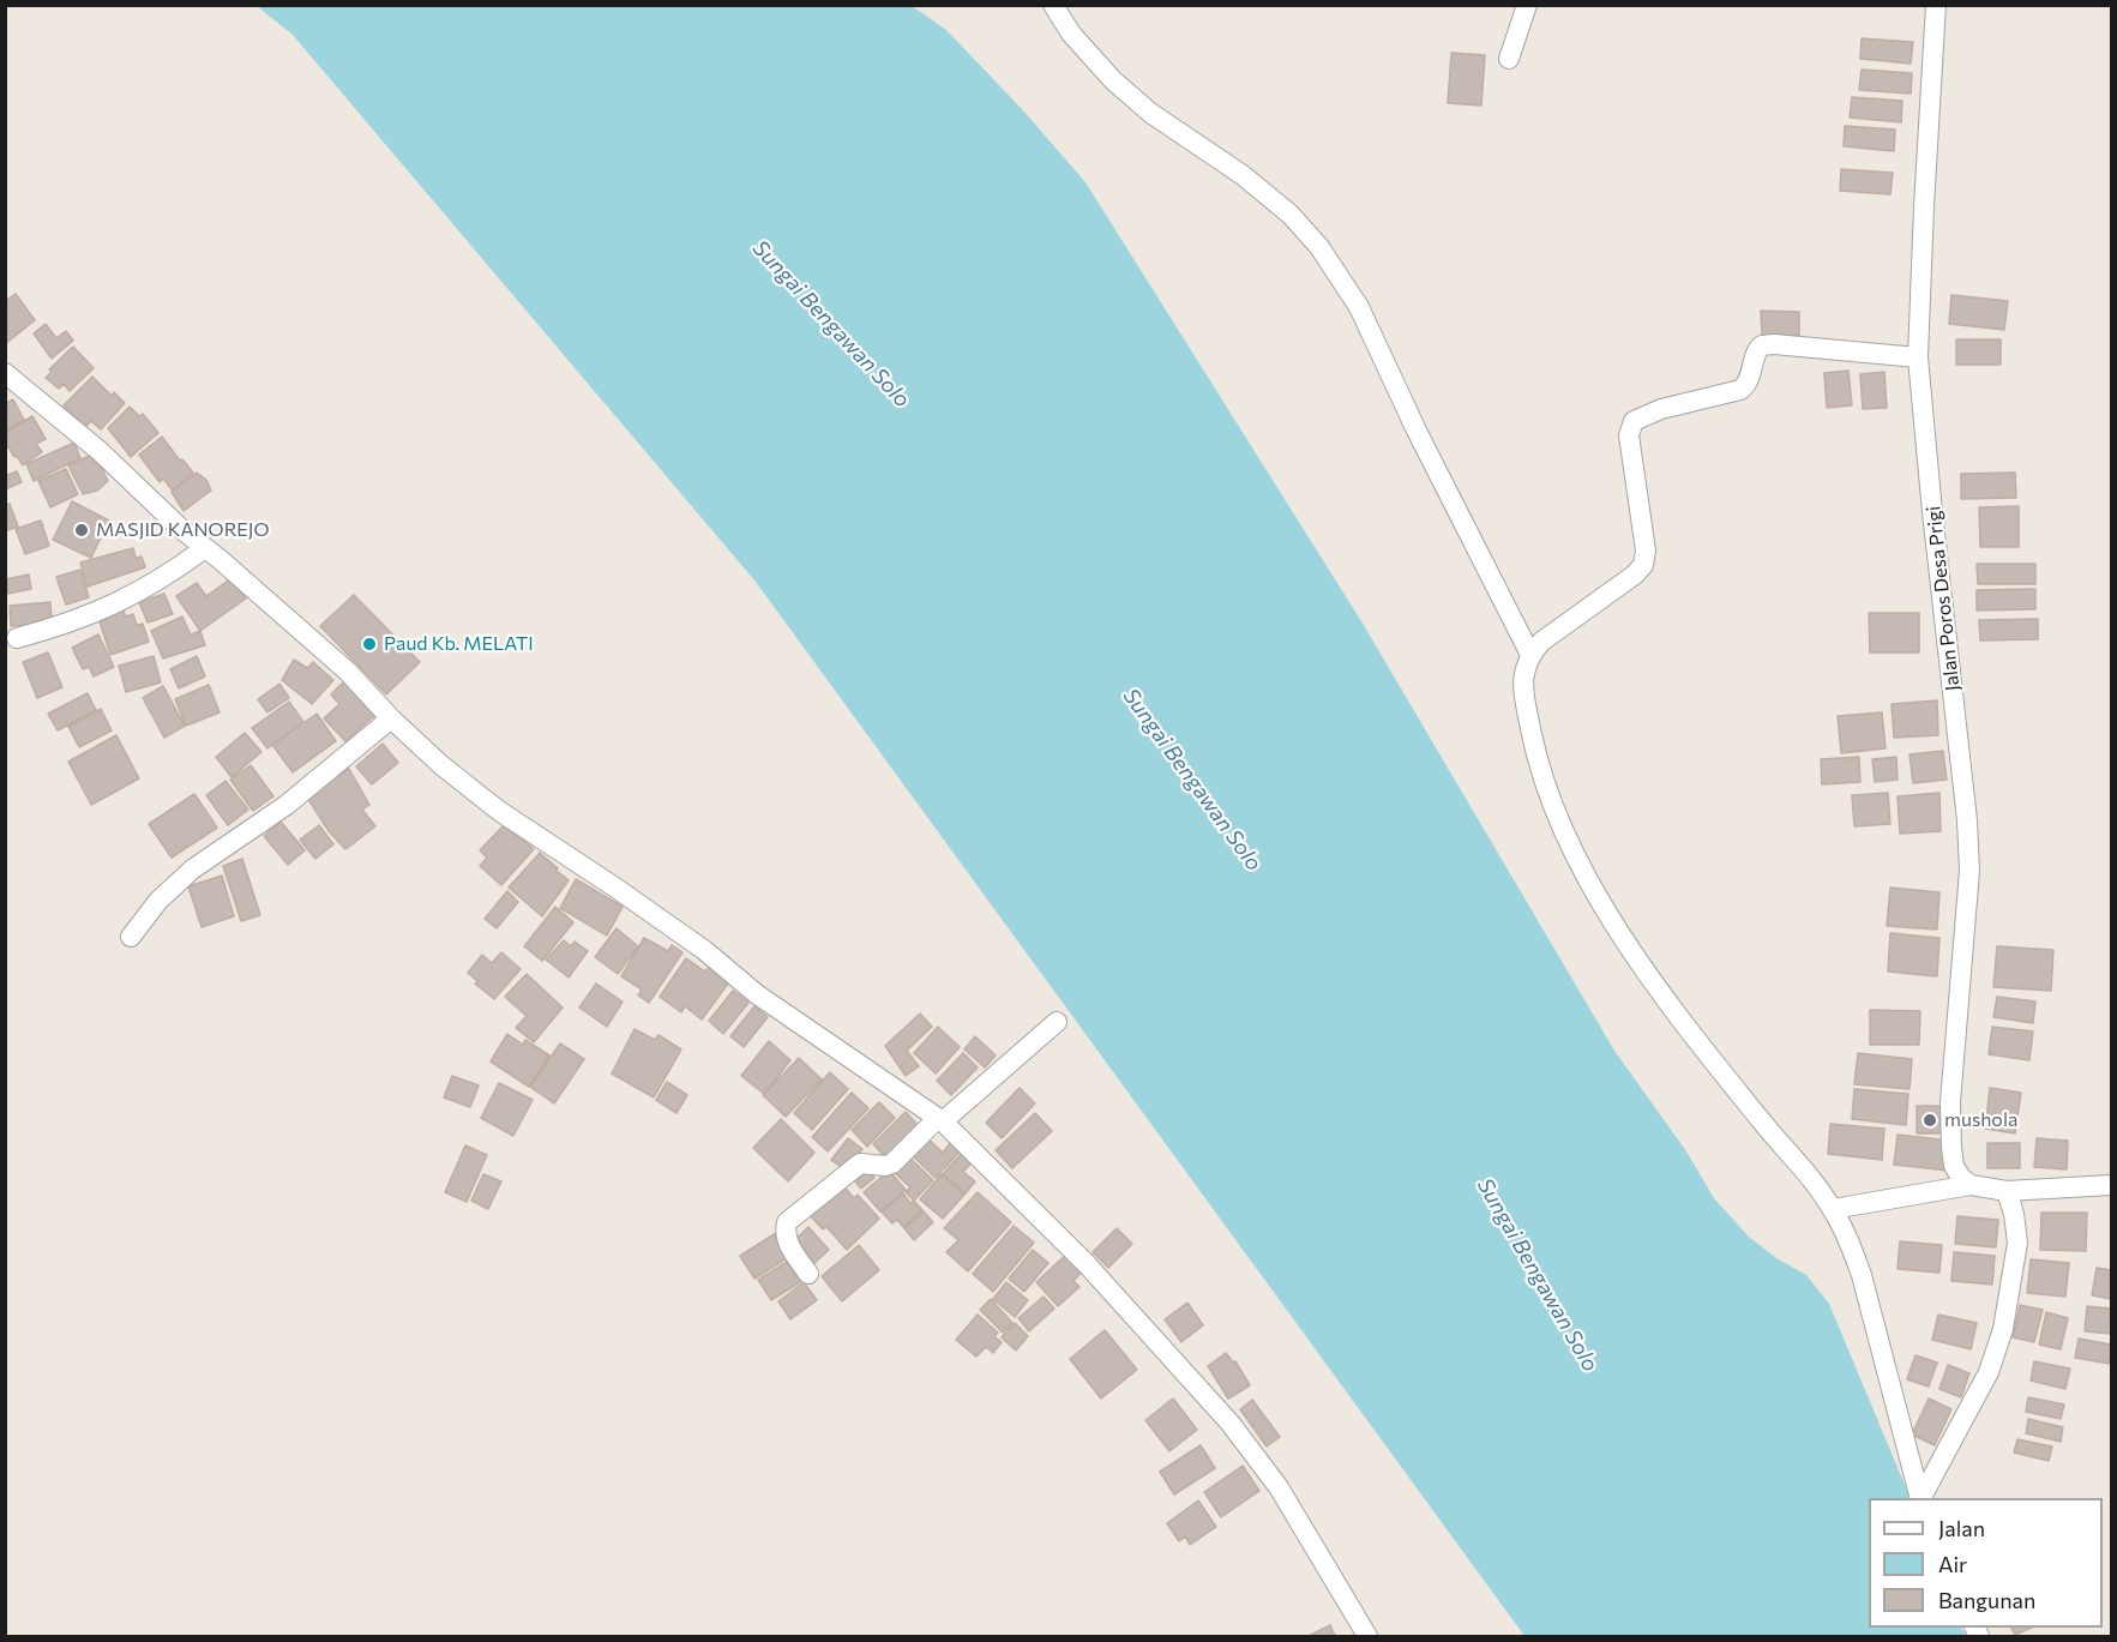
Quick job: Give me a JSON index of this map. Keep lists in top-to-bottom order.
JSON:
{
  "streets": {
    "street": ["Jalan Poros Desa Prigi"]
  },
  "water": ["Sungai Bengawan Solo"],
  "places": ["MASJID KANOREJO", "Paud Kb. MELATI", "mushola"],
  "legend": ["Jalan", "Air", "Bangunan"]
}
